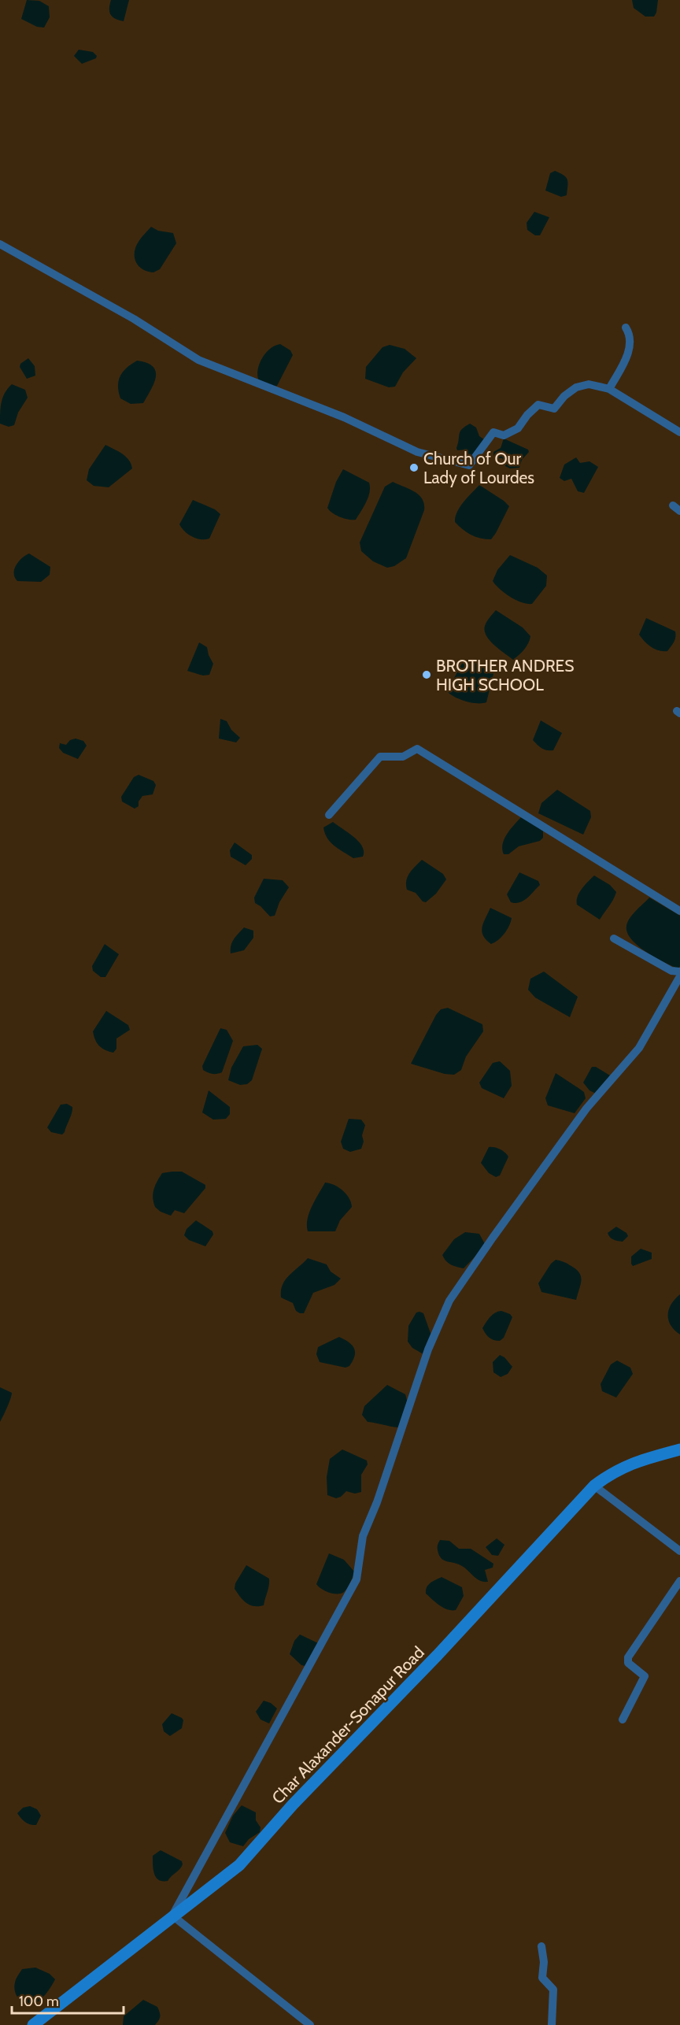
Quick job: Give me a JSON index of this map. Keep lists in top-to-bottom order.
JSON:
{
  "streets": {
    "main road": ["Char Alaxander-Sonapur Road"]
  },
  "places": ["Church of Our Lady of Lourdes", "BROTHER ANDRES HIGH SCHOOL"],
  "scale_bar": "100 m"
}
